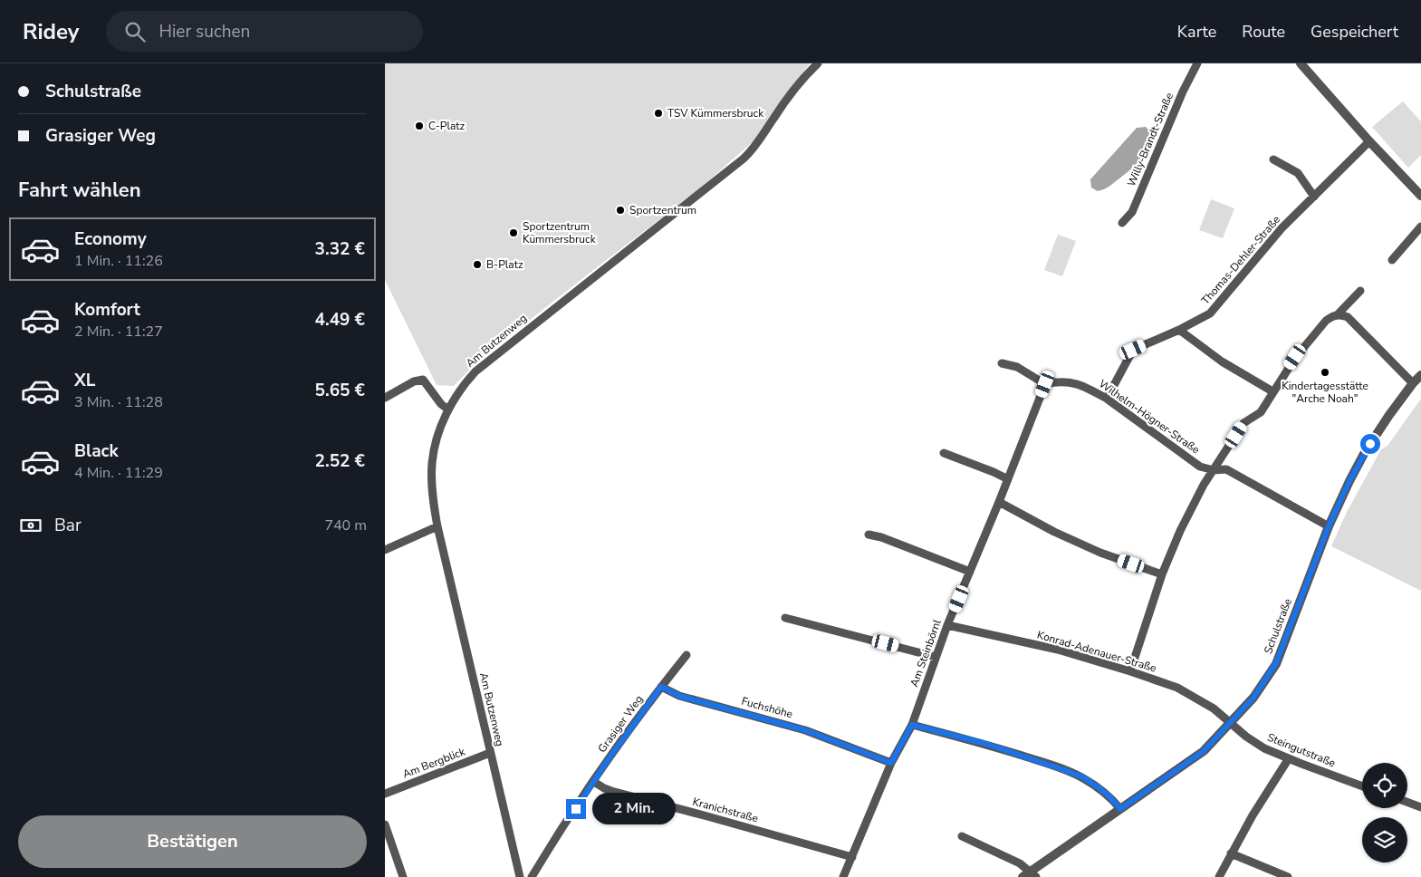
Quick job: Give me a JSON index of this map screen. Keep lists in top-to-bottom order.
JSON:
{
  "streets": {
    "street": [
      "Willy-Brandt-Straße",
      "Thomas-Dehler-Straße",
      "Am Butzenweg",
      "Wilhelm-Högner-Straße",
      "Schulstraße",
      "Konrad-Adenauer-Straße",
      "Am Steinbörnl",
      "Fuchshöhe",
      "Grasiger Weg",
      "Steingutstraße",
      "Am Bergblick",
      "Kranichstraße"
    ]
  },
  "crossings": [
    ["Thomas-Dehler-Straße", "Wilhelm-Högner-Straße"],
    ["Am Butzenweg", "Am Bergblick"],
    ["Wilhelm-Högner-Straße", "Schulstraße"],
    ["Wilhelm-Högner-Straße", "Am Steinbörnl"],
    ["Schulstraße", "Konrad-Adenauer-Straße"],
    ["Schulstraße", "Steingutstraße"],
    ["Konrad-Adenauer-Straße", "Am Steinbörnl"],
    ["Konrad-Adenauer-Straße", "Steingutstraße"],
    ["Am Steinbörnl", "Fuchshöhe"],
    ["Am Steinbörnl", "Kranichstraße"],
    ["Fuchshöhe", "Grasiger Weg"],
    ["Grasiger Weg", "Kranichstraße"]
  ],
  "places": [
    "TSV Kümmersbruck",
    "C-Platz",
    "Sportzentrum",
    "Sportzentrum Kümmersbruck",
    "B-Platz",
    "Kindertagesstätte \"Arche Noah\""
  ],
  "page": {
    "header": "Ridey",
    "search": "Hier suchen",
    "nav": ["Karte", "Route", "Gespeichert"],
    "banner": ["Schulstraße", "Grasiger Weg"],
    "heading": "Fahrt wählen",
    "list": [
      {
        "name": "Economy",
        "note": "1 Min. · 11:26",
        "value": "3.32 €"
      },
      {
        "name": "Komfort",
        "note": "2 Min. · 11:27",
        "value": "4.49 €"
      },
      {
        "name": "XL",
        "note": "3 Min. · 11:28",
        "value": "5.65 €"
      },
      {
        "name": "Black",
        "note": "4 Min. · 11:29",
        "value": "2.52 €"
      }
    ],
    "pay": ["Bar", "740 m"],
    "bubble": "2 Min.",
    "buttons": "Bestätigen"
  }
}
